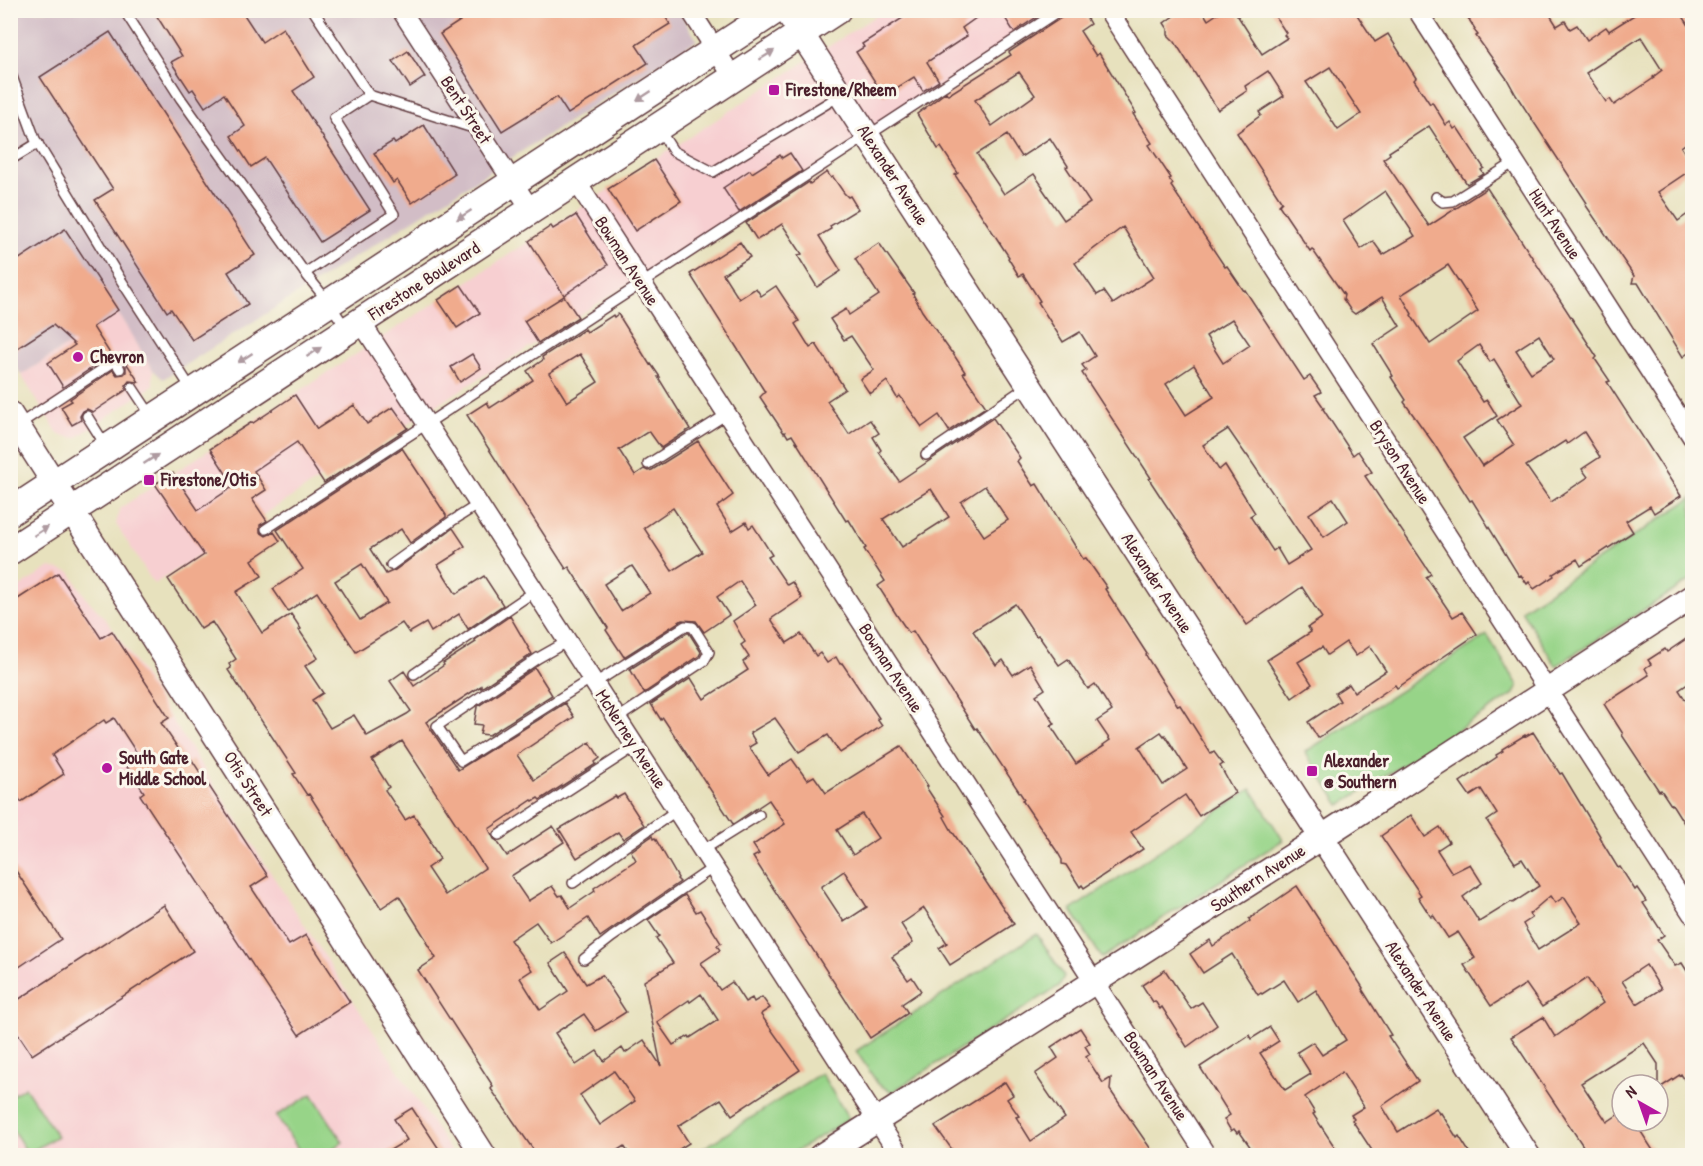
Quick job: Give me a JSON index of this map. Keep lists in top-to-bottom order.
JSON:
{
  "streets": {
    "main road": ["Firestone Boulevard"],
    "street": [
      "Bent Street",
      "Alexander Avenue",
      "Hunt Avenue",
      "Bowman Avenue",
      "Bryson Avenue",
      "McNerney Avenue",
      "Otis Street",
      "Southern Avenue"
    ]
  },
  "crossings": [
    ["Bent Street", "Firestone Boulevard"],
    ["Alexander Avenue", "Firestone Boulevard"],
    ["Alexander Avenue", "Southern Avenue"],
    ["Bowman Avenue", "Firestone Boulevard"],
    ["Bowman Avenue", "Southern Avenue"],
    ["Firestone Boulevard", "McNerney Avenue"],
    ["Firestone Boulevard", "Otis Street"],
    ["Bryson Avenue", "Southern Avenue"],
    ["McNerney Avenue", "Southern Avenue"]
  ],
  "places": {
    "transit": ["Firestone/Rheem", "Firestone/Otis", "Alexander @ Southern"],
    "other": ["Chevron", "South Gate Middle School"]
  },
  "north": "top left"
}
